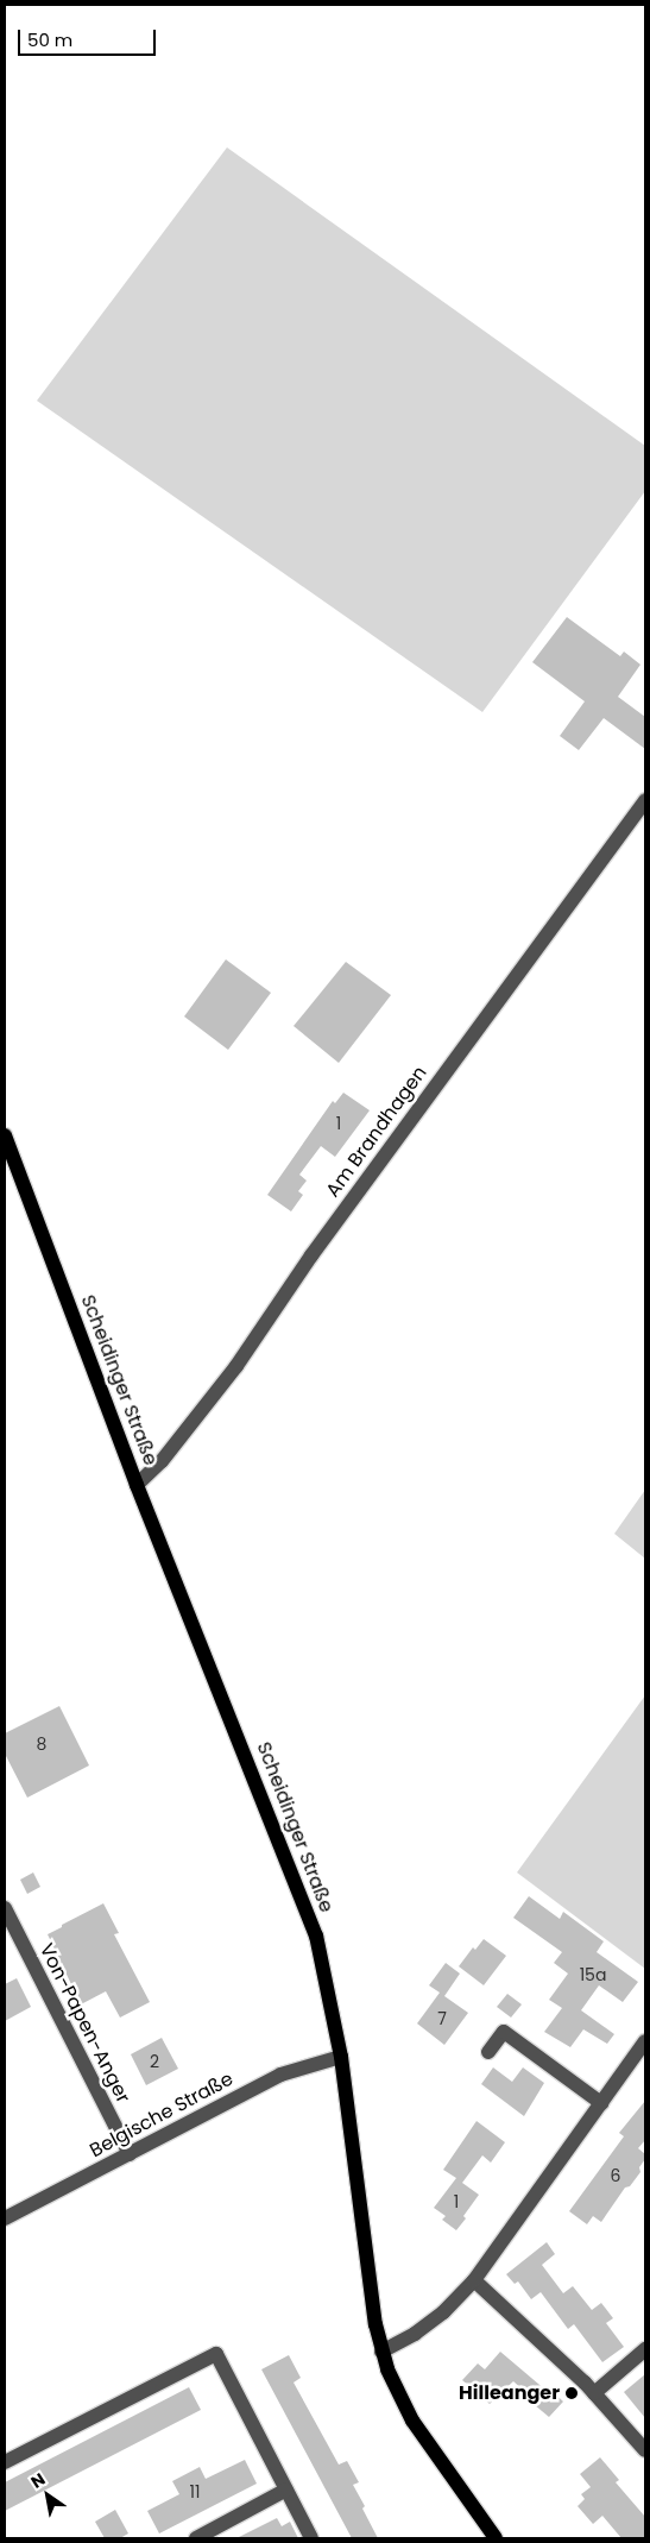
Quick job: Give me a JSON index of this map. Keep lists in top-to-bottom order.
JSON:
{
  "streets": {
    "main road": ["Scheidinger Straße"],
    "street": ["Am Brandhagen", "Von-Papen-Anger", "Belgische Straße"]
  },
  "crossings": [
    ["Am Brandhagen", "Scheidinger Straße"],
    ["Scheidinger Straße", "Belgische Straße"],
    ["Von-Papen-Anger", "Belgische Straße"]
  ],
  "places": ["Hilleanger"],
  "house_numbers": [
    "1",
    "8",
    "15a",
    "7",
    "2",
    "6",
    "1",
    "11"
  ],
  "scale_bar": "50 m",
  "north": "top left"
}
